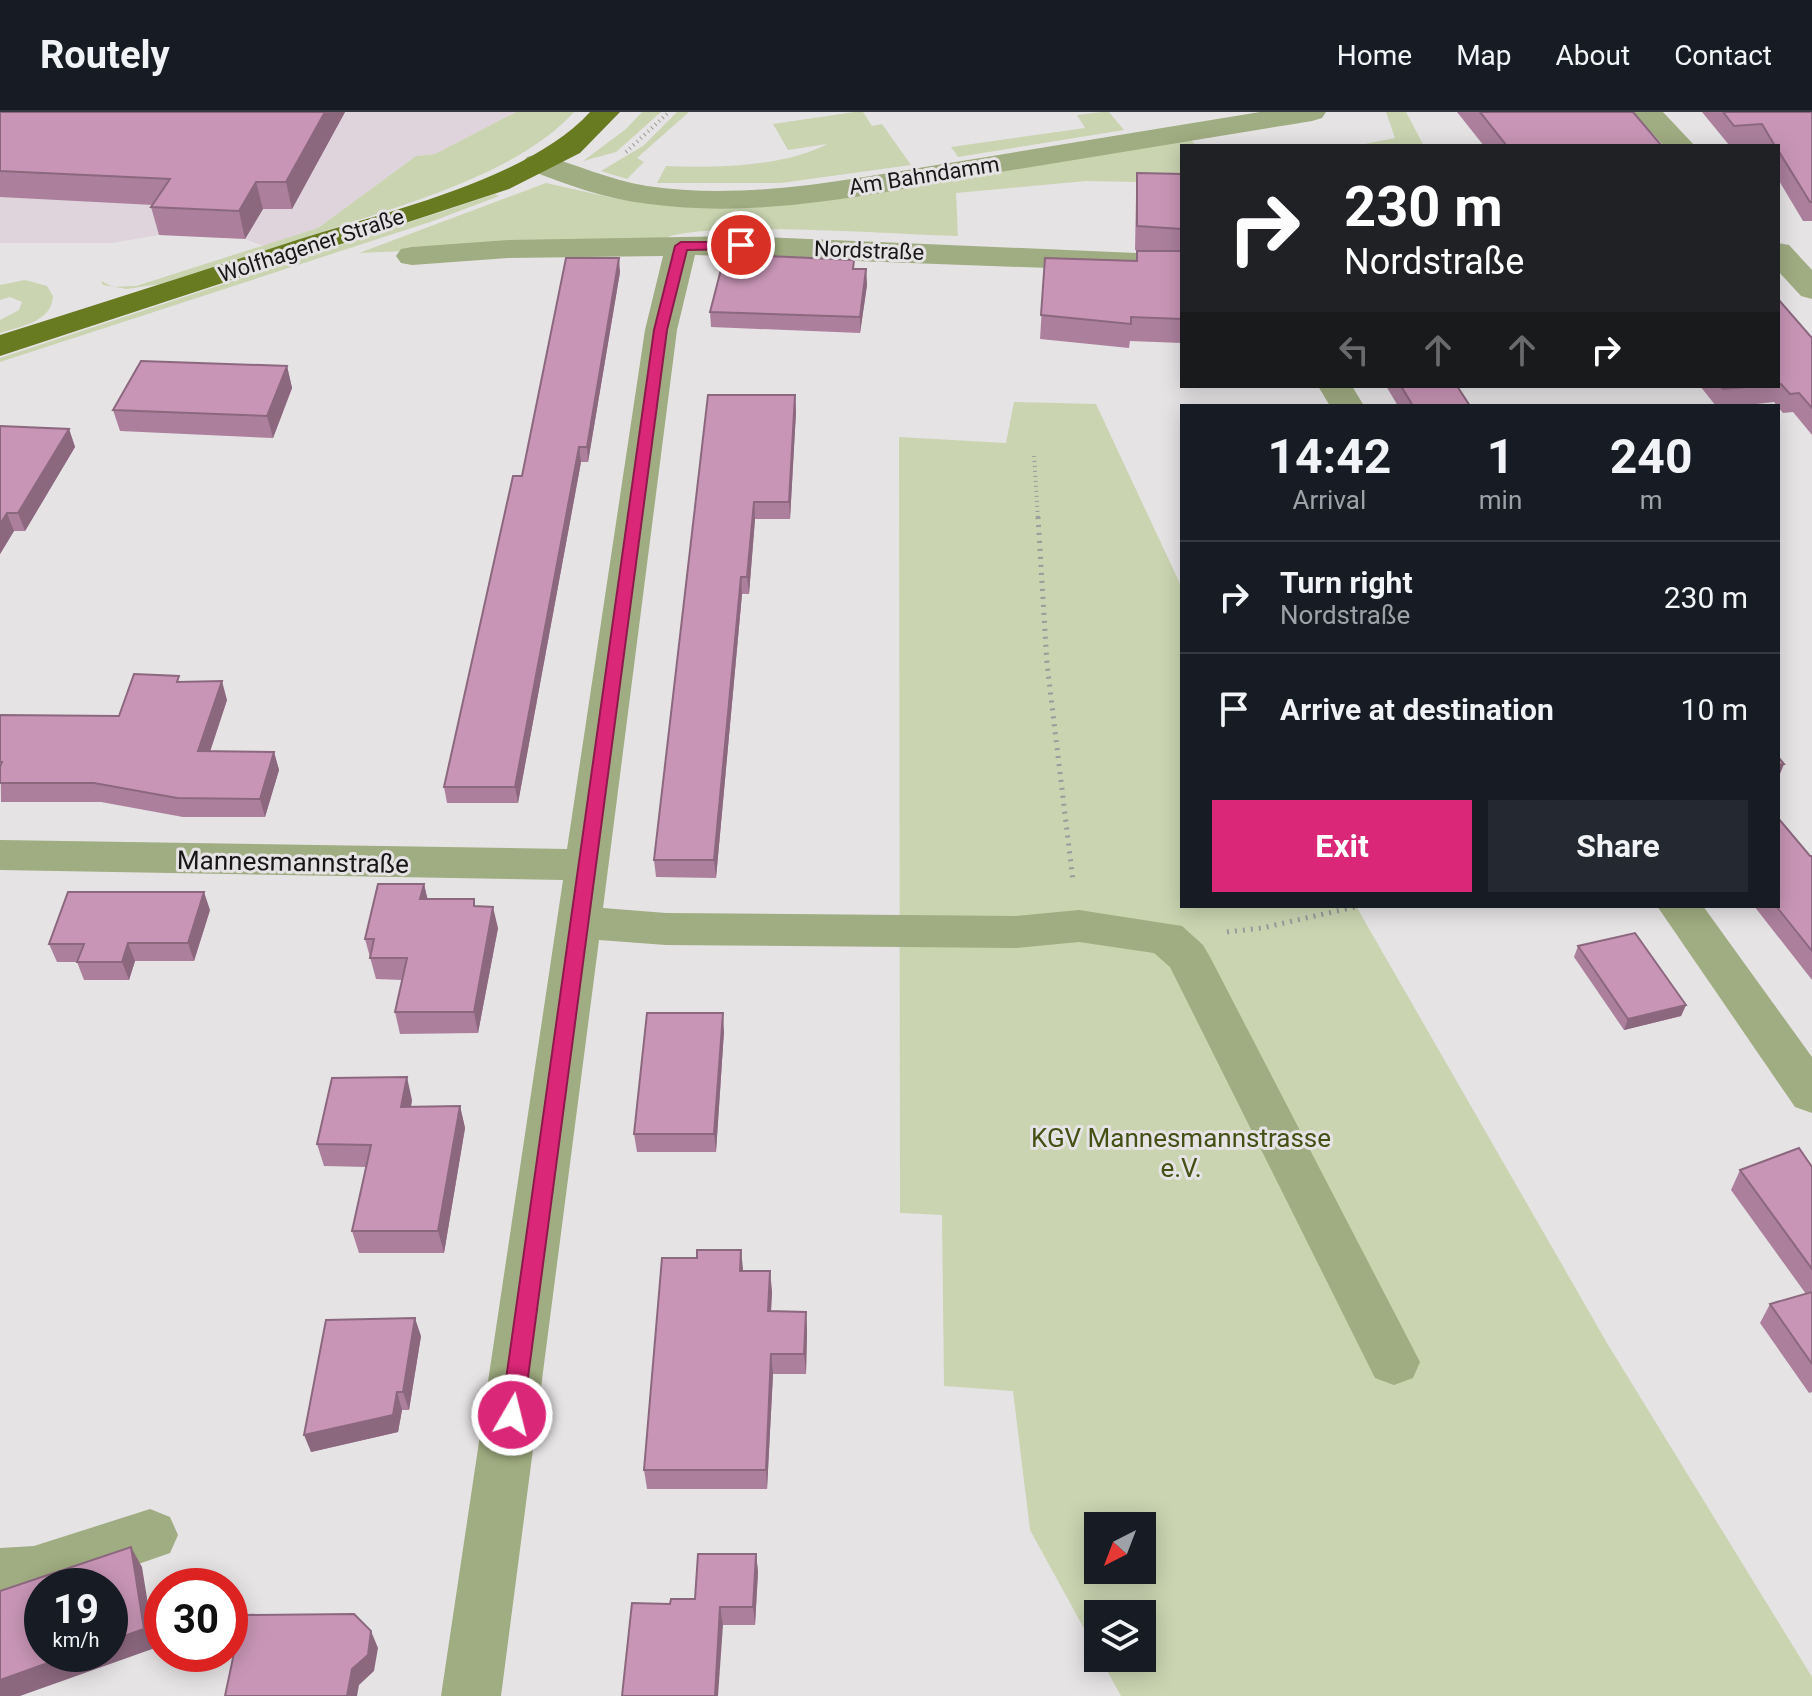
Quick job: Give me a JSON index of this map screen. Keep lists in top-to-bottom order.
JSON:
{
  "streets": {
    "main road": ["Wolfhagener Straße"],
    "street": ["Am Bahndamm", "Nordstraße", "Mannesmannstraße"]
  },
  "crossings": [
    ["Am Bahndamm", "Wolfhagener Straße"]
  ],
  "parks": ["KGV Mannesmannstrasse e.V."],
  "north": "bottom left",
  "page": {
    "header": "Routely",
    "nav": [
      "Home",
      "Map",
      "About",
      "Contact"
    ],
    "turn": ["230 m", "Nordstraße"],
    "eta": [
      "14:42",
      "Arrival",
      "1",
      "min",
      "240",
      "m"
    ],
    "list": [
      {
        "name": "Turn right",
        "note": "Nordstraße",
        "value": "230 m"
      },
      {
        "name": "Arrive at destination",
        "value": "10 m"
      }
    ],
    "buttons": ["Exit", "Share"],
    "speed": "19 km/h",
    "limit": "30"
  }
}
